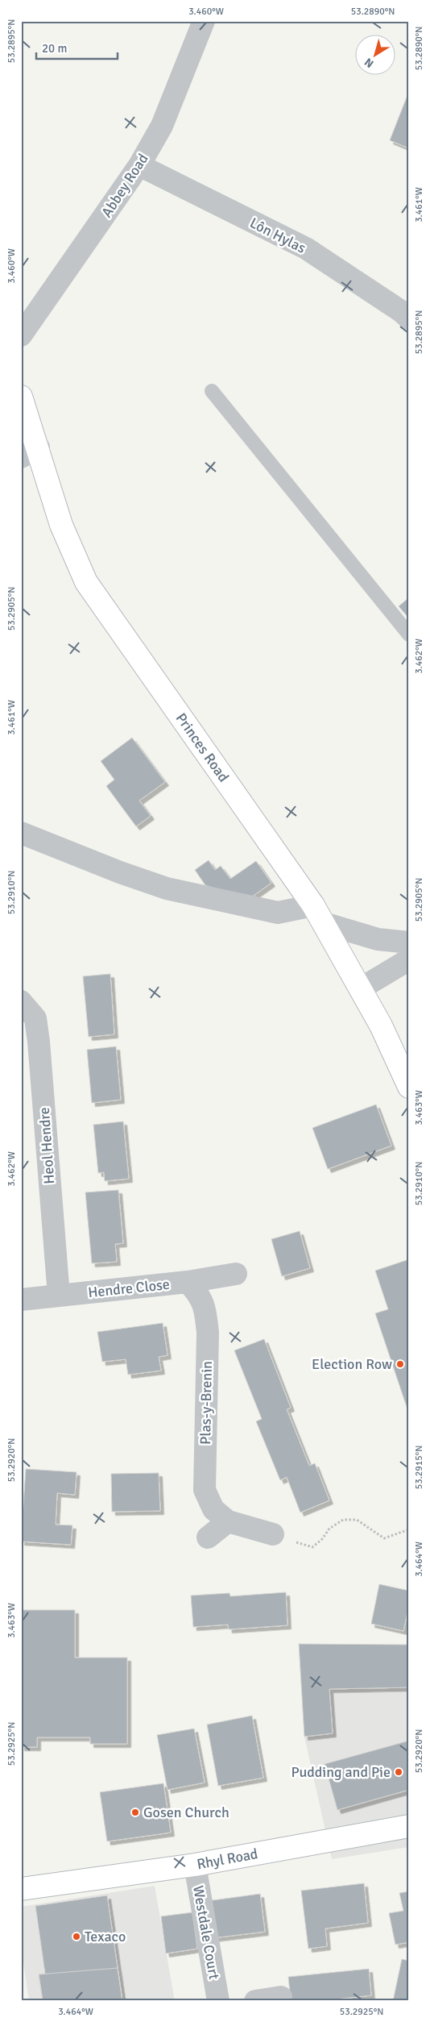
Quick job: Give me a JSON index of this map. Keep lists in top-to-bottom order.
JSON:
{
  "streets": {
    "street": [
      "Abbey Road",
      "Lôn Hylas",
      "Princes Road",
      "Heol Hendre",
      "Hendre Close",
      "Plas-y-Brenin",
      "Rhyl Road",
      "Westdale Court"
    ]
  },
  "crossings": [
    ["Abbey Road", "Lôn Hylas"],
    ["Heol Hendre", "Hendre Close"],
    ["Hendre Close", "Plas-y-Brenin"],
    ["Rhyl Road", "Westdale Court"]
  ],
  "places": [
    "Election Row",
    "Pudding and Pie",
    "Gosen Church",
    "Texaco"
  ],
  "scale_bar": "20 m",
  "north": "bottom left",
  "coordinates": [
    "3.460°W",
    "53.2890°N",
    "53.2895°N",
    "3.461°W",
    "53.2905°N",
    "3.462°W",
    "53.2910°N",
    "3.463°W",
    "53.2920°N",
    "53.2915°N",
    "3.464°W",
    "53.2925°N"
  ]
}
